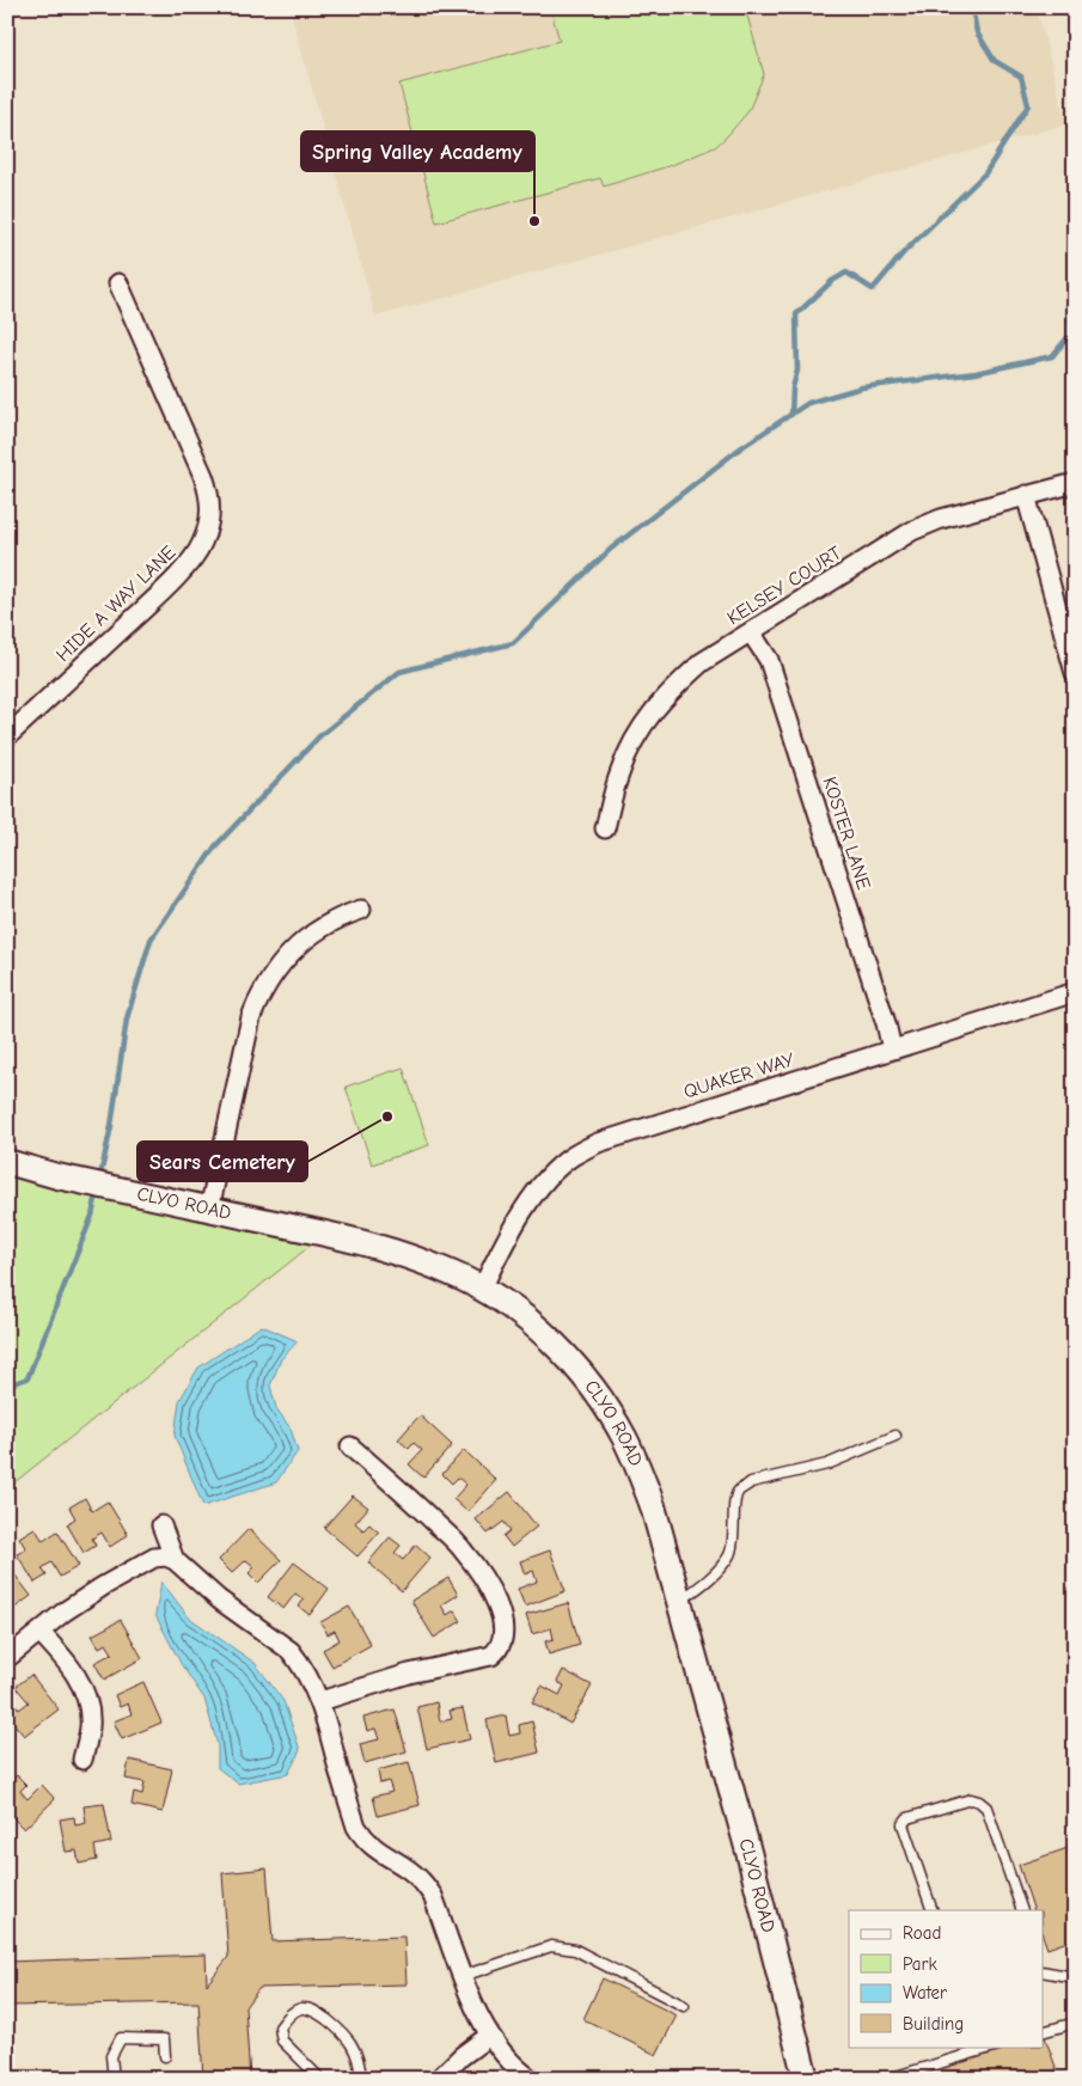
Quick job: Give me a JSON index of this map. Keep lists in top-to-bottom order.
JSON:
{
  "streets": {
    "street": [
      "KELSEY COURT",
      "HIDE A WAY LANE",
      "KOSTER LANE",
      "QUAKER WAY",
      "CLYO ROAD"
    ]
  },
  "crossings": [
    ["KELSEY COURT", "KOSTER LANE"],
    ["KOSTER LANE", "QUAKER WAY"],
    ["QUAKER WAY", "CLYO ROAD"]
  ],
  "places": ["Spring Valley Academy", "Sears Cemetery"],
  "legend": [
    "Road",
    "Park",
    "Water",
    "Building"
  ]
}
